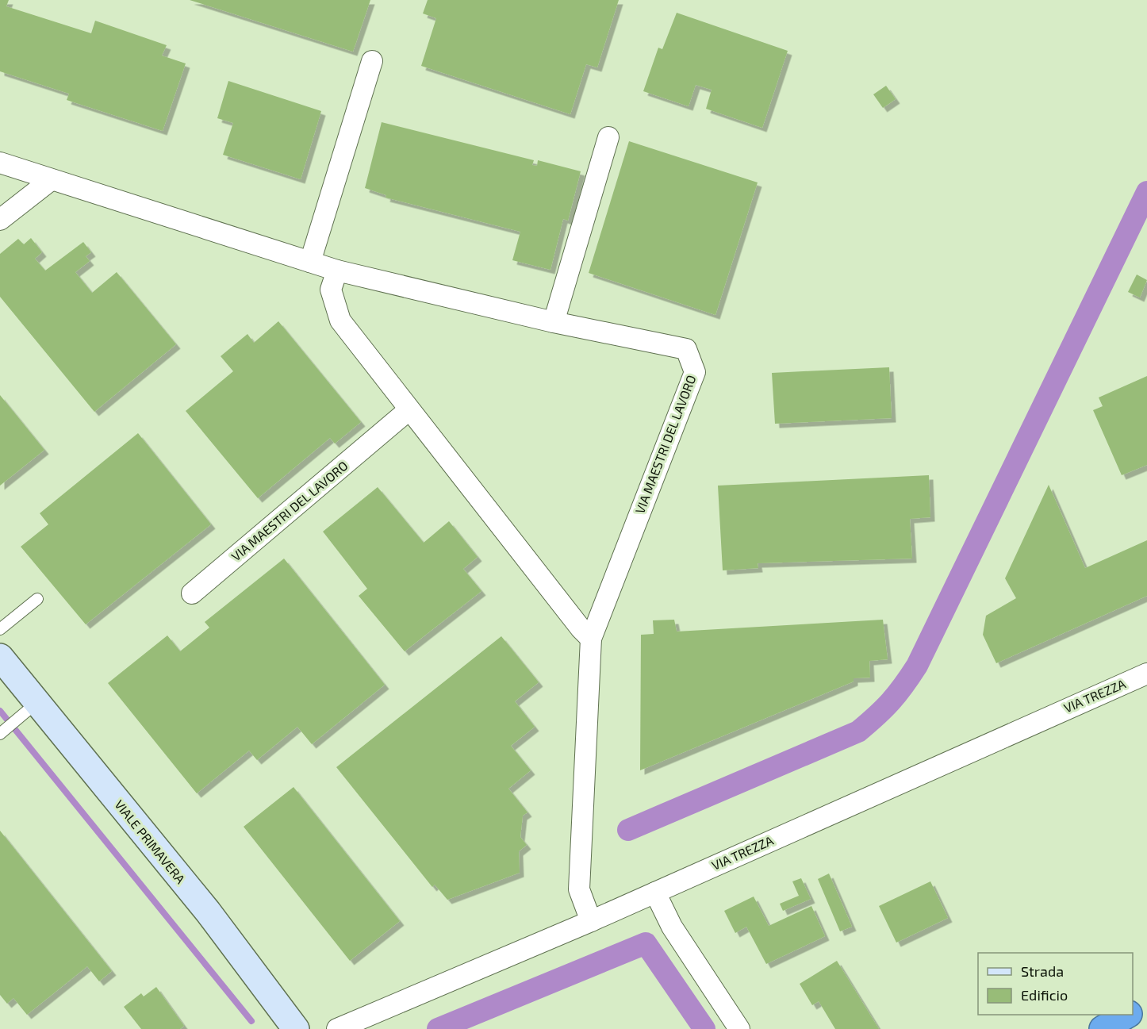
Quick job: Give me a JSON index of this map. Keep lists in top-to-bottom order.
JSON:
{
  "streets": {
    "main road": ["VIALE PRIMAVERA"],
    "street": ["VIA MAESTRI DEL LAVORO", "VIA TREZZA"]
  },
  "crossings": [
    ["VIA MAESTRI DEL LAVORO", "VIA TREZZA"]
  ],
  "legend": ["Strada", "Edificio"]
}
